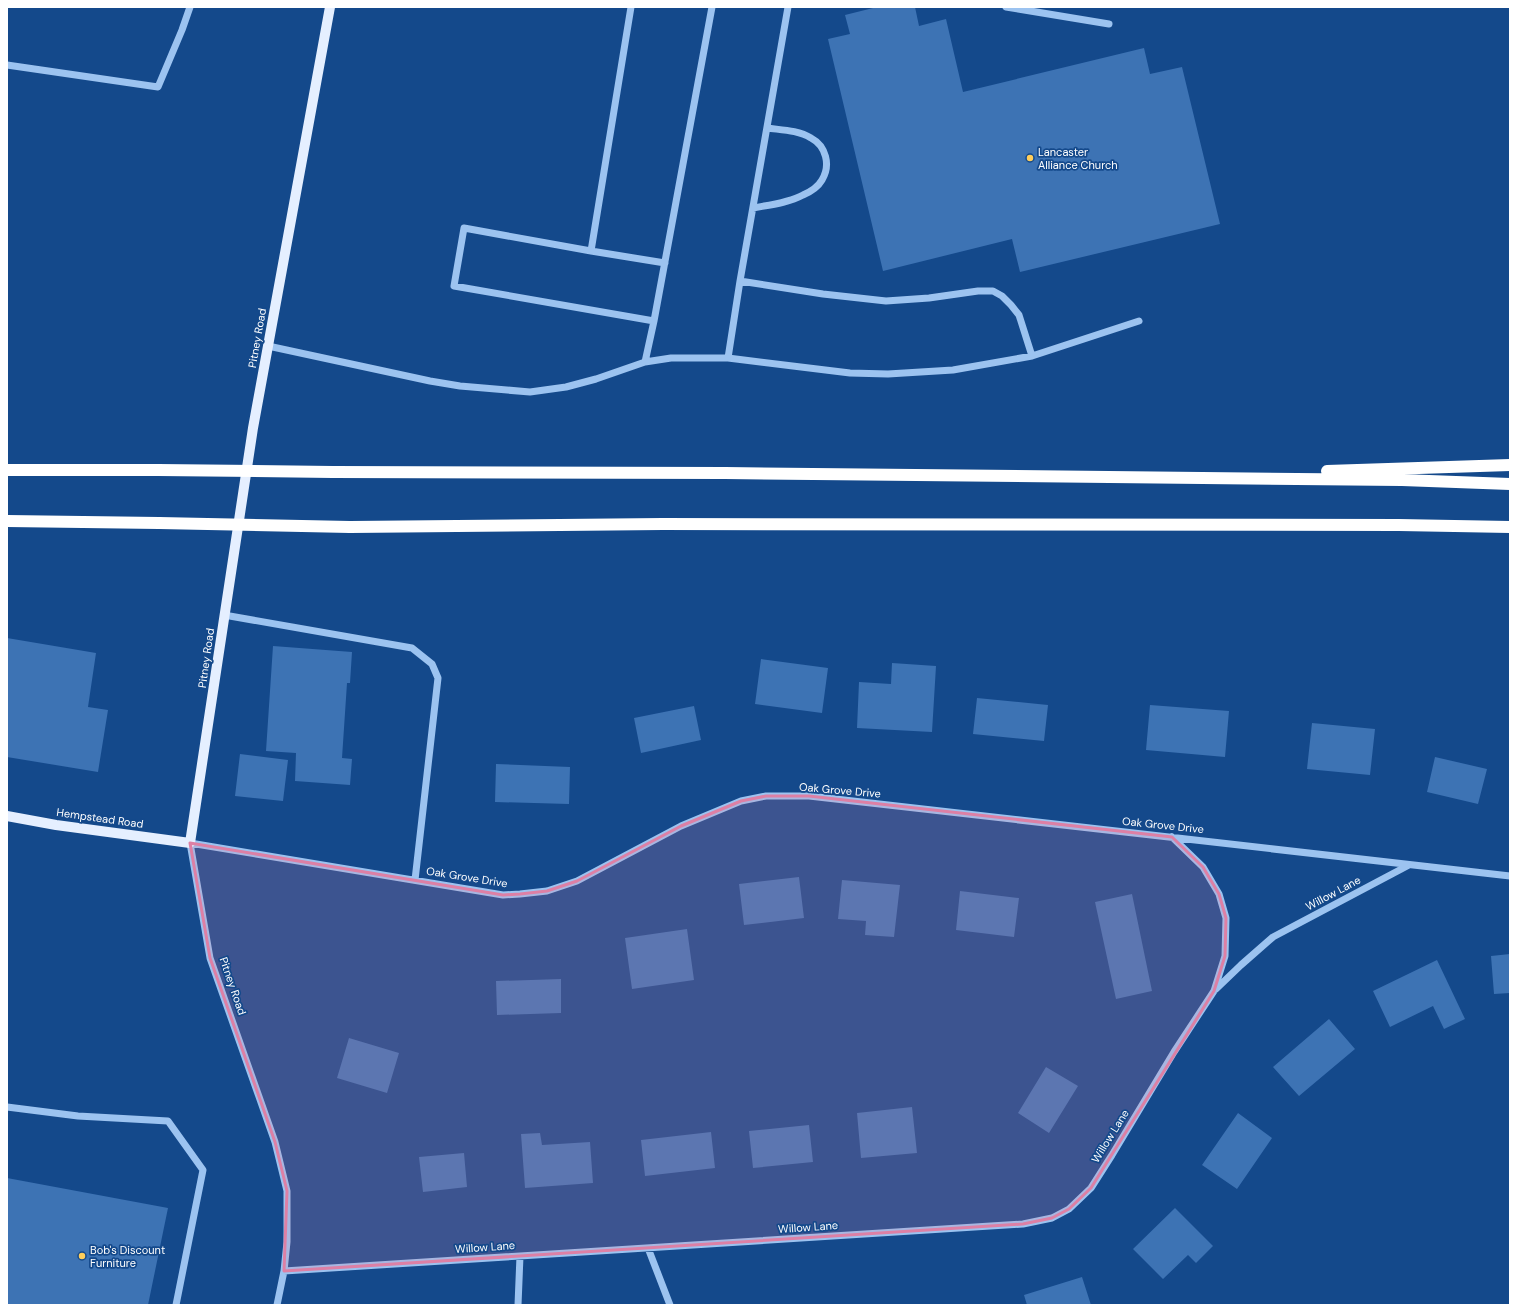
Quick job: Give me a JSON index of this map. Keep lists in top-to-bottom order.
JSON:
{
  "streets": {
    "main road": ["Pitney Road", "Hempstead Road"],
    "street": ["Oak Grove Drive", "Willow Lane"]
  },
  "crossings": [
    ["Pitney Road", "Oak Grove Drive"],
    ["Pitney Road", "Hempstead Road"],
    ["Pitney Road", "Willow Lane"],
    ["Oak Grove Drive", "Hempstead Road"],
    ["Oak Grove Drive", "Willow Lane"]
  ],
  "places": ["Lancaster Alliance Church", "Bob's Discount Furniture"]
}
